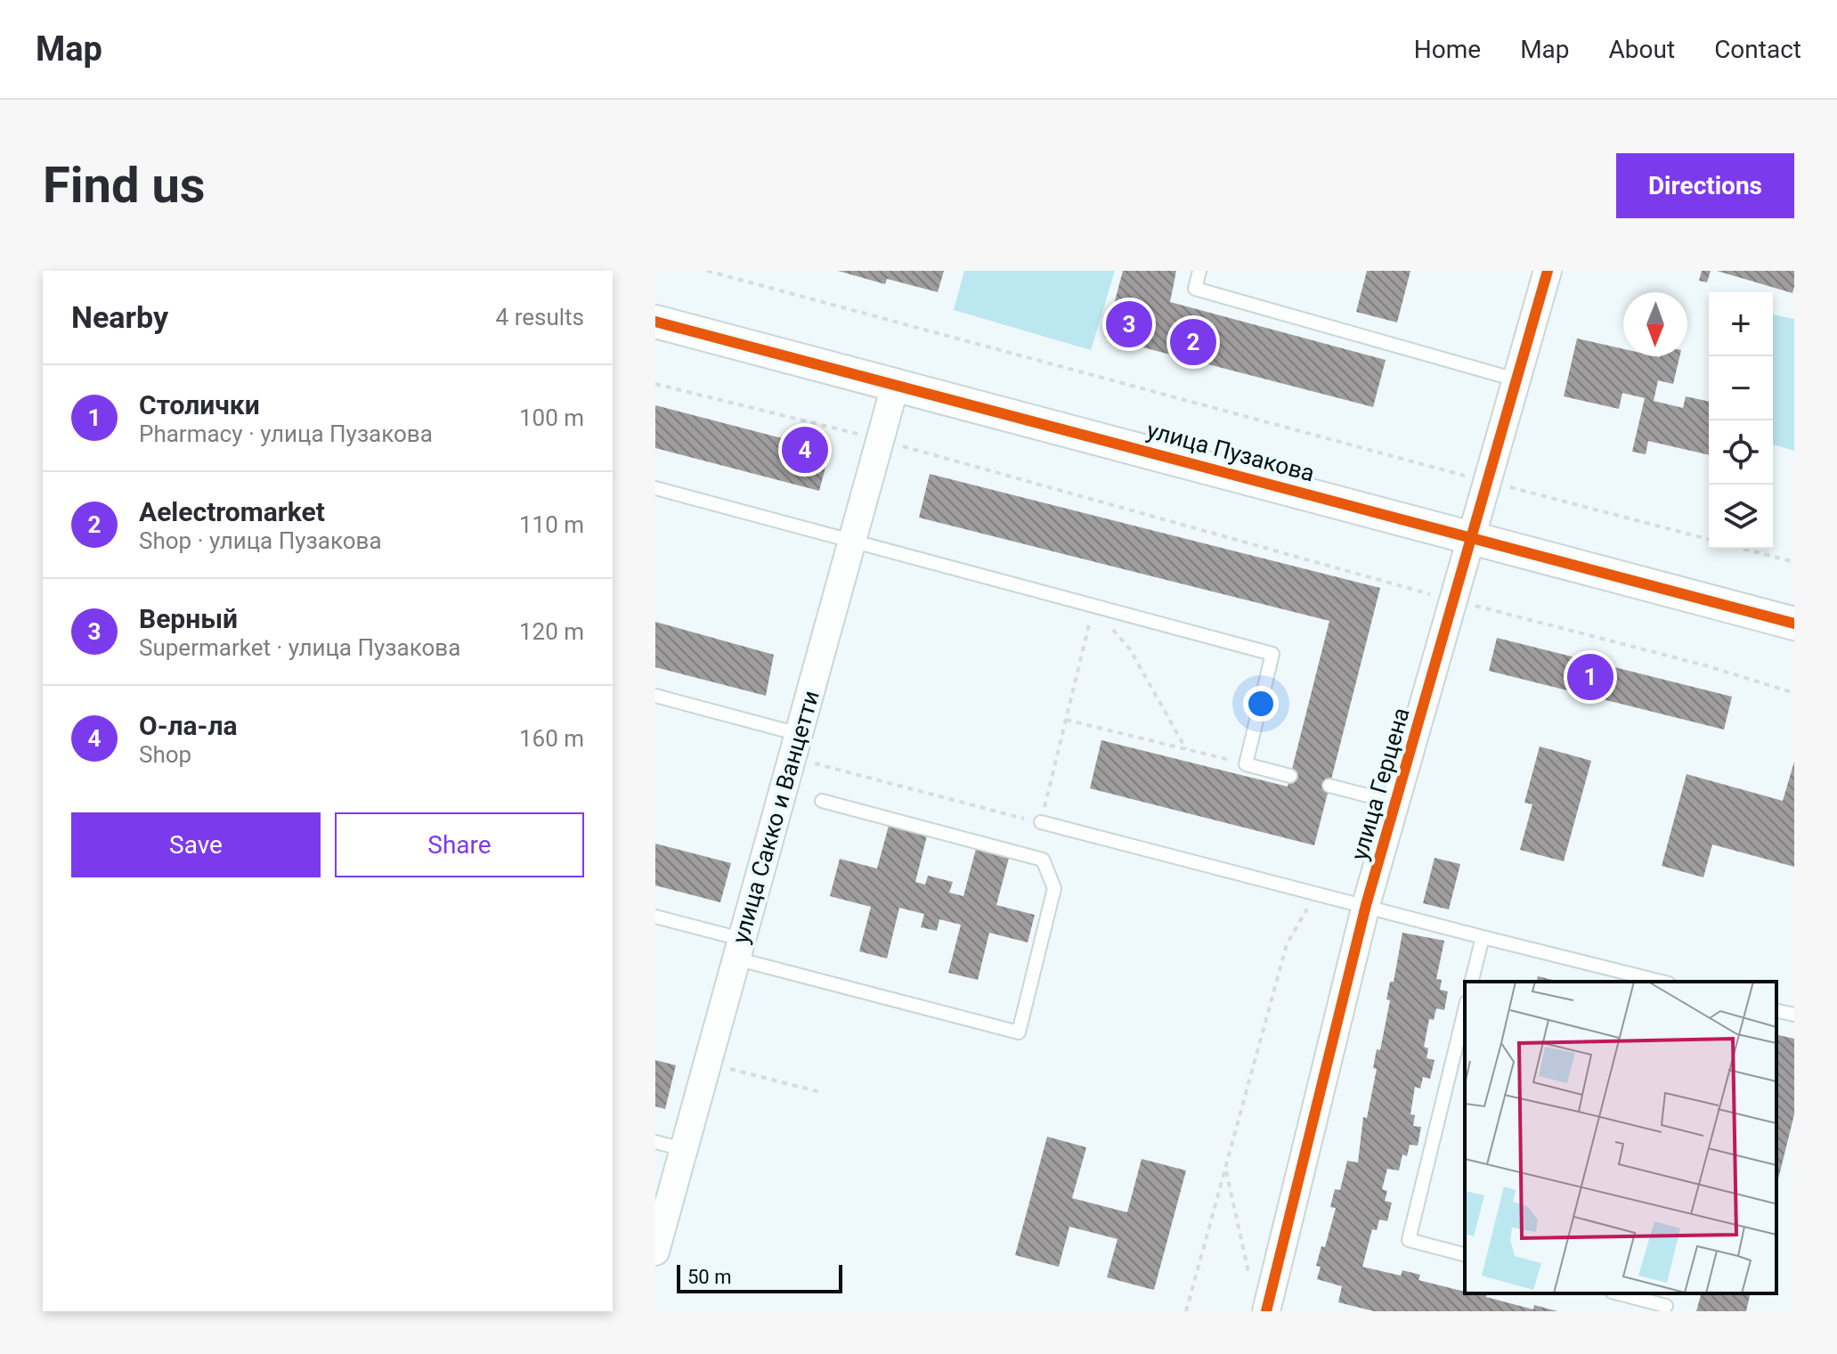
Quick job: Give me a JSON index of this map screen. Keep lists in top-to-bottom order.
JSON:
{
  "streets": {
    "street": ["улица Пузакова", "улица Герцена", "улица Сакко и Ванцетти"]
  },
  "crossings": [
    ["улица Пузакова", "улица Герцена"],
    ["улица Пузакова", "улица Сакко и Ванцетти"]
  ],
  "scale_bar": "50 m",
  "north": "bottom",
  "page": {
    "header": "Map",
    "nav": [
      "Home",
      "Map",
      "About",
      "Contact"
    ],
    "buttons": [
      "Directions",
      ["Save", "Share"]
    ],
    "title": "Find us",
    "heading": ["Nearby", "4 results"],
    "map_buttons": ["+", "−"],
    "pins": [
      "3",
      "2",
      "4",
      "1"
    ],
    "list": [
      {
        "mark": "1",
        "name": "Столички",
        "note": "Pharmacy · улица Пузакова",
        "value": "100 m"
      },
      {
        "mark": "2",
        "name": "Aelectromarket",
        "note": "Shop · улица Пузакова",
        "value": "110 m"
      },
      {
        "mark": "3",
        "name": "Верный",
        "note": "Supermarket · улица Пузакова",
        "value": "120 m"
      },
      {
        "mark": "4",
        "name": "О-ла-ла",
        "note": "Shop",
        "value": "160 m"
      }
    ],
    "scale": "50 m"
  }
}
